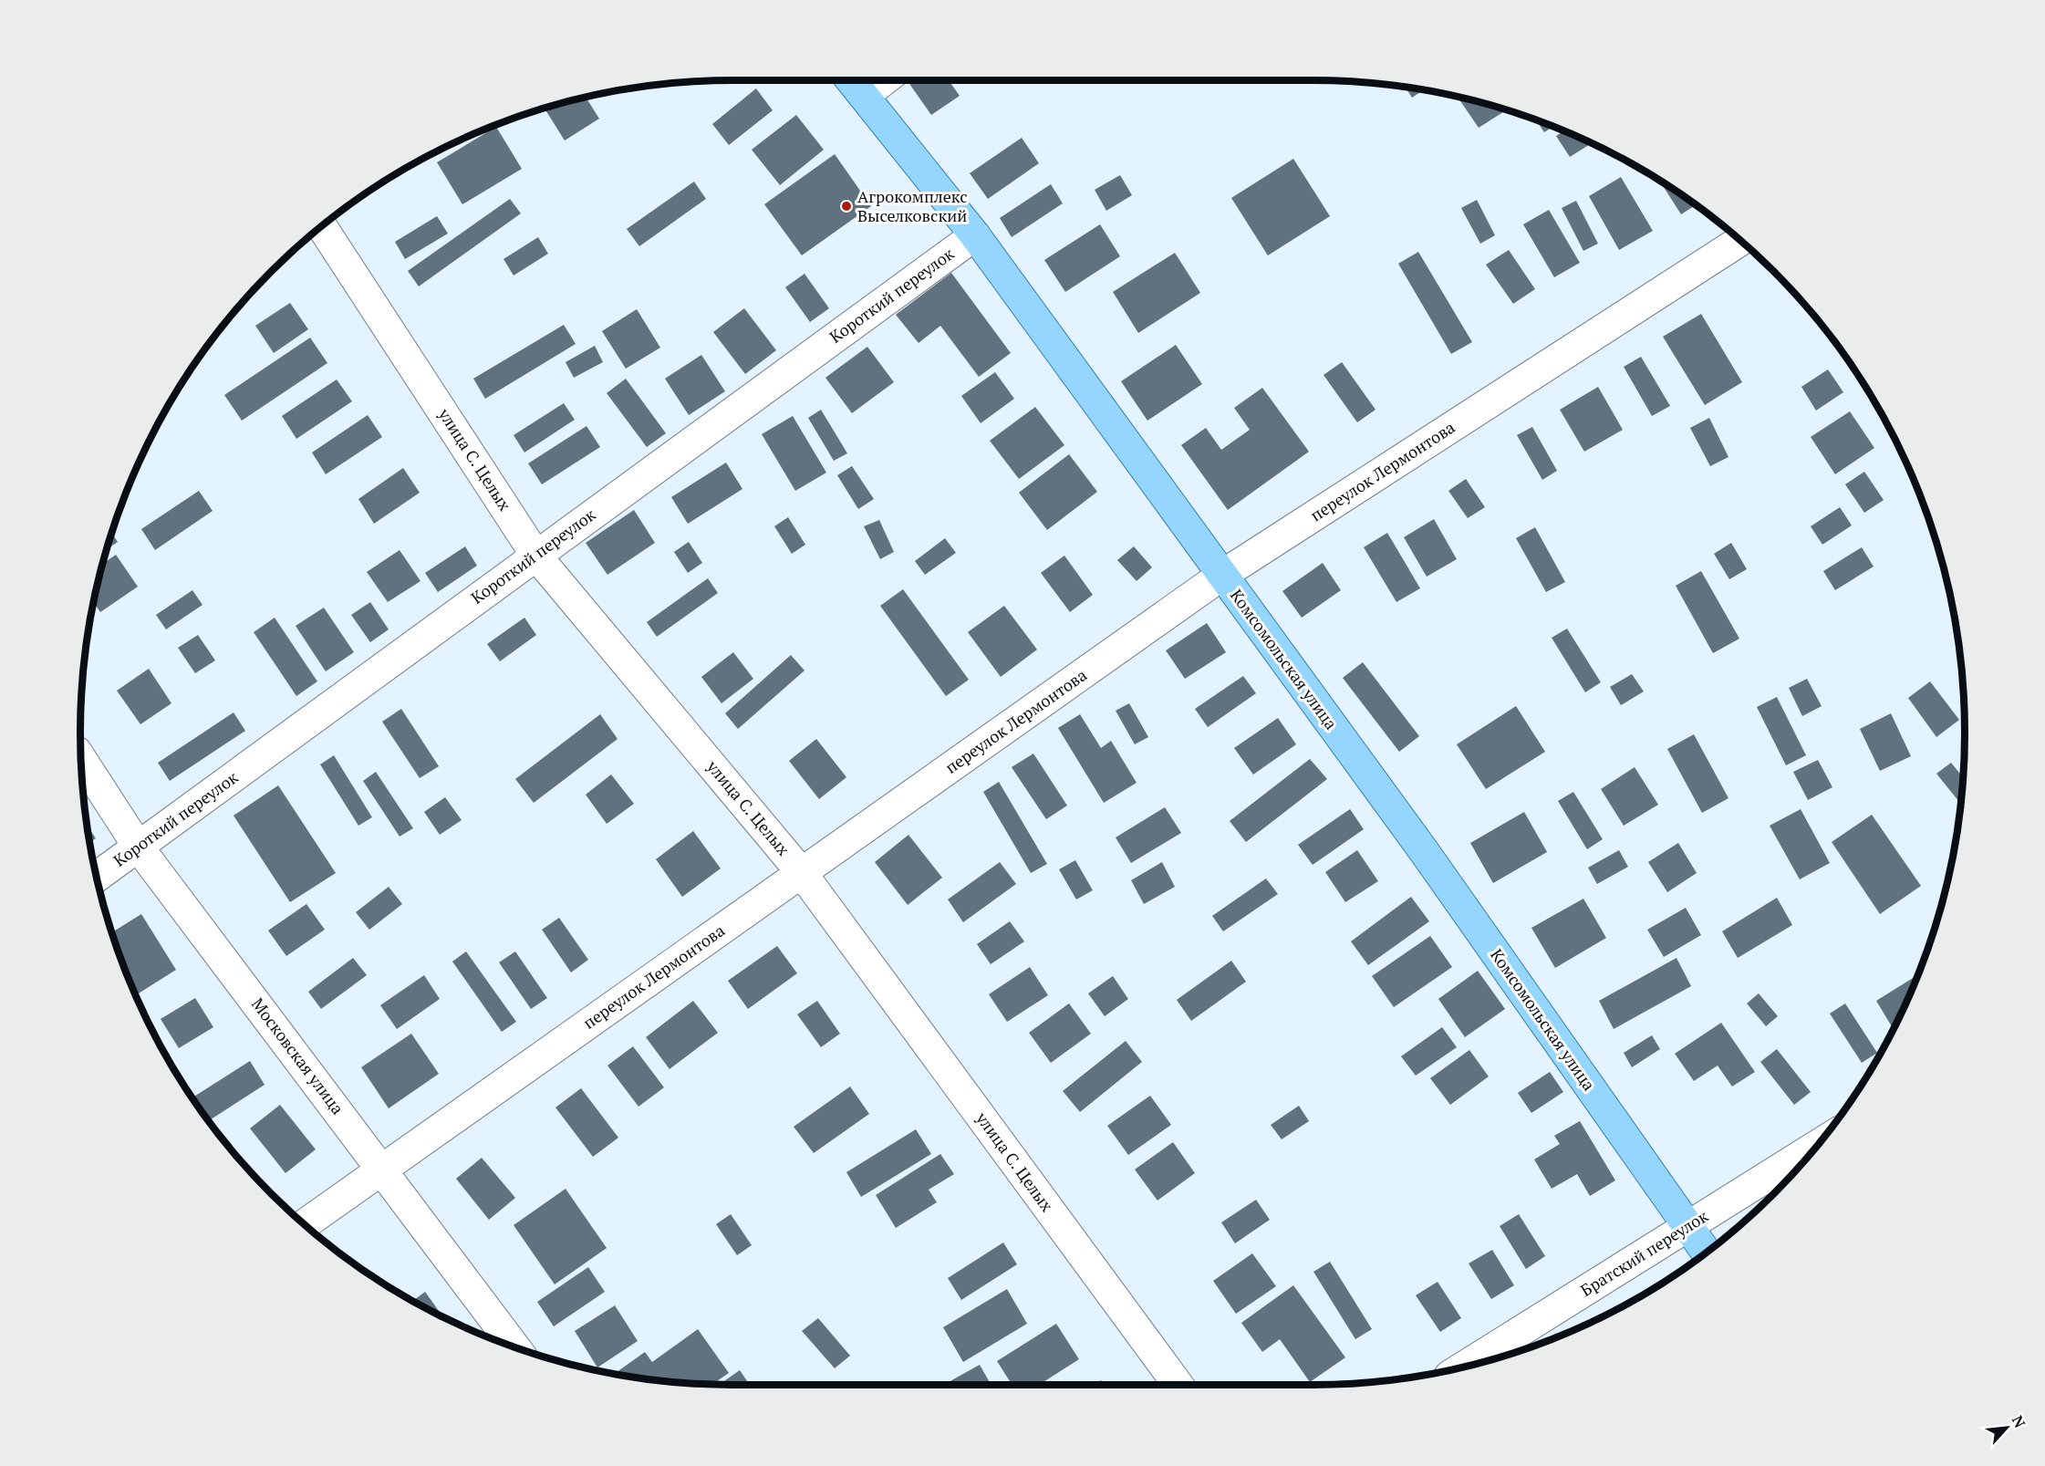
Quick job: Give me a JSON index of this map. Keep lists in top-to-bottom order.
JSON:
{
  "streets": {
    "main road": ["Комсомольская улица"],
    "street": [
      "Короткий переулок",
      "улица С. Целых",
      "переулок Лермонтова",
      "Московская улица",
      "Братский переулок"
    ]
  },
  "crossings": [
    ["Короткий переулок", "улица С. Целых"],
    ["Короткий переулок", "Комсомольская улица"],
    ["Короткий переулок", "Московская улица"],
    ["улица С. Целых", "переулок Лермонтова"],
    ["переулок Лермонтова", "Комсомольская улица"],
    ["переулок Лермонтова", "Московская улица"],
    ["Комсомольская улица", "Братский переулок"]
  ],
  "places": ["Агрокомплекс Выселковский"],
  "north": "top right"
}
